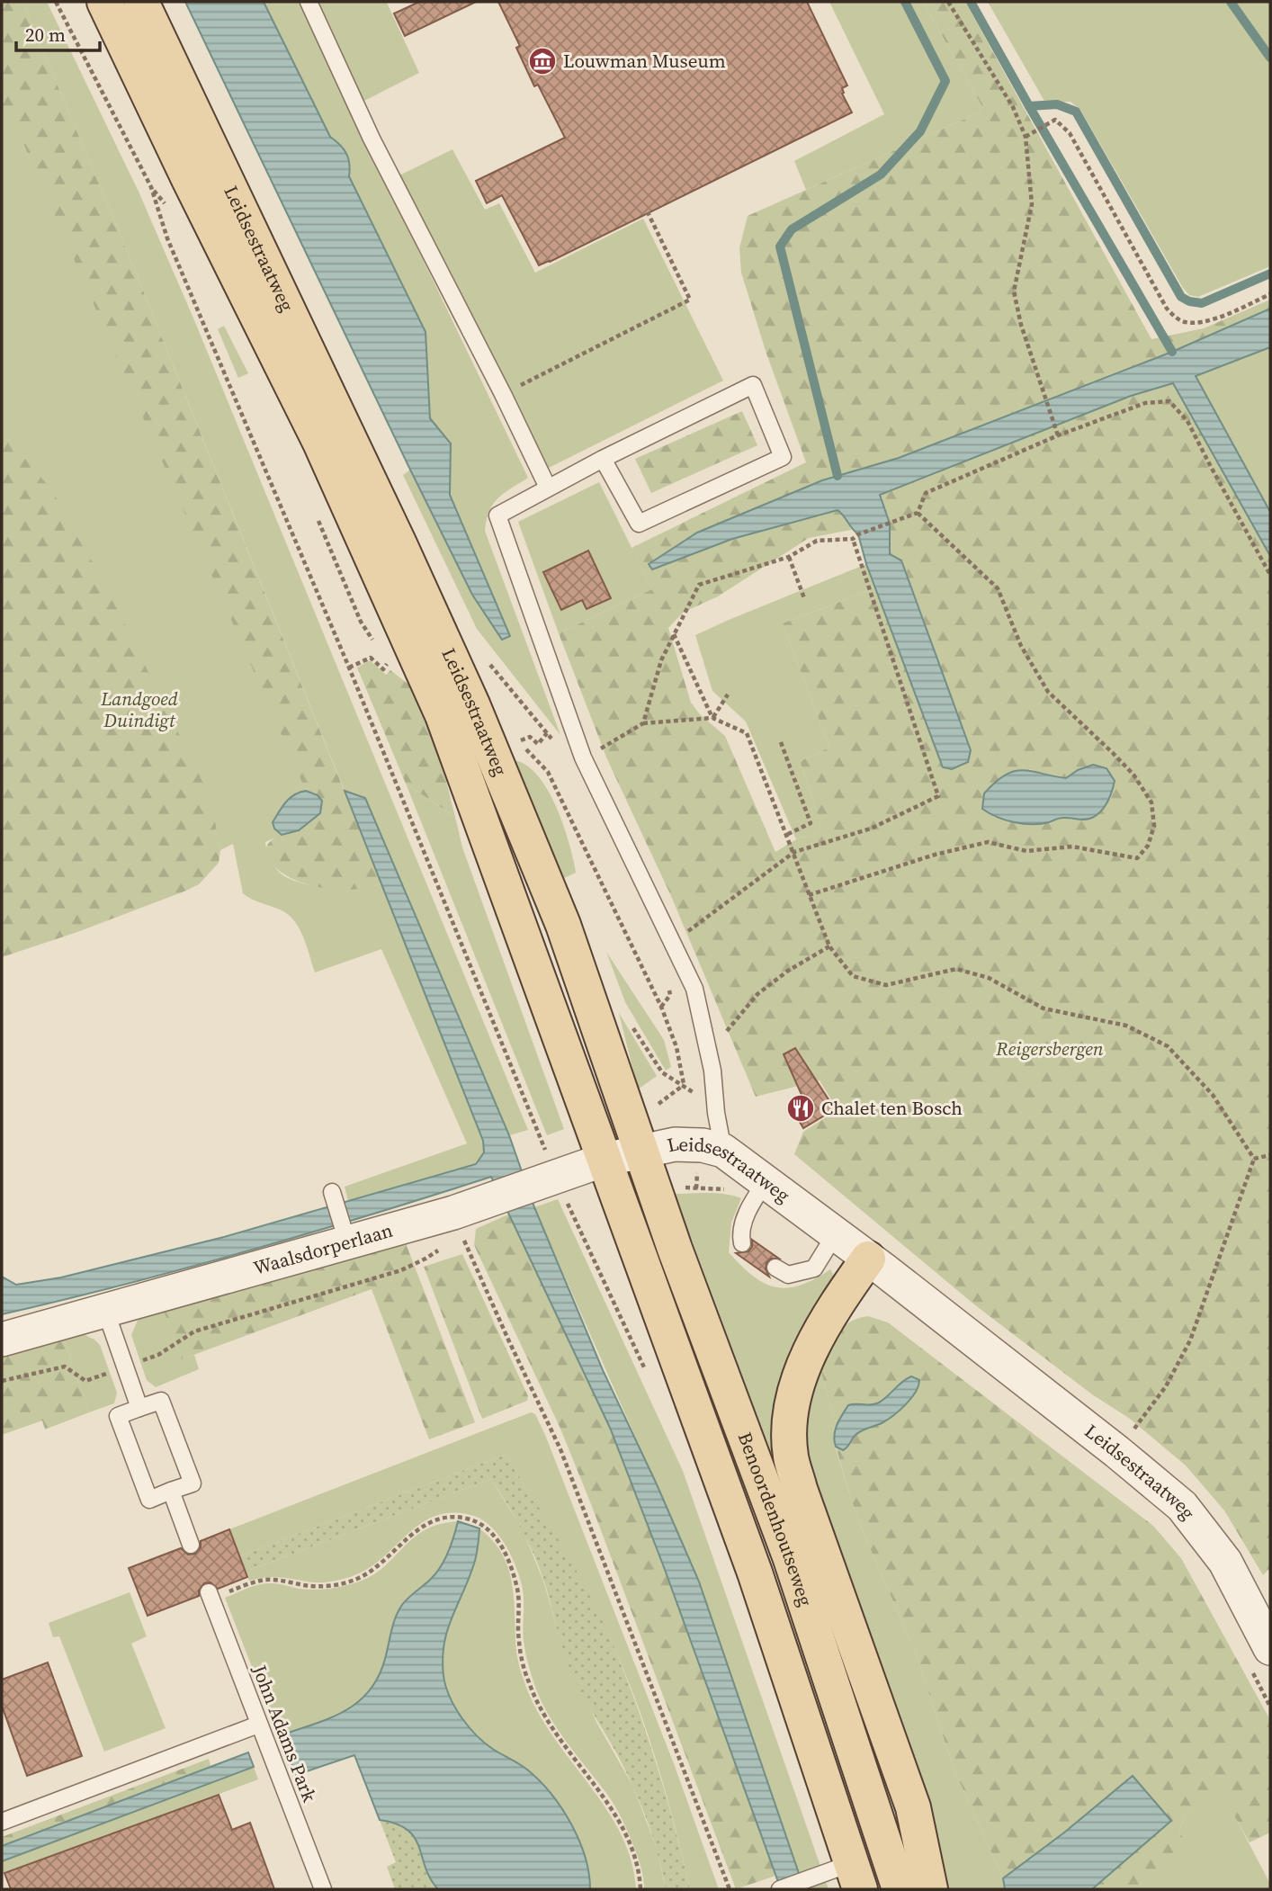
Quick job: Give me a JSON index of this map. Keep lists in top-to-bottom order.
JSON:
{
  "streets": {
    "main road": ["Leidsestraatweg", "Benoordenhoutseweg"],
    "street": ["Waalsdorperlaan"],
    "lane": ["John Adams Park"]
  },
  "crossings": [
    ["Leidsestraatweg", "Waalsdorperlaan"],
    ["Leidsestraatweg", "Benoordenhoutseweg"],
    ["Waalsdorperlaan", "Benoordenhoutseweg"]
  ],
  "parks": ["Landgoed Duindigt", "Reigersbergen"],
  "places": {
    "museum": ["Louwman Museum"],
    "restaurant": ["Chalet ten Bosch"]
  },
  "scale_bar": "20 m"
}
